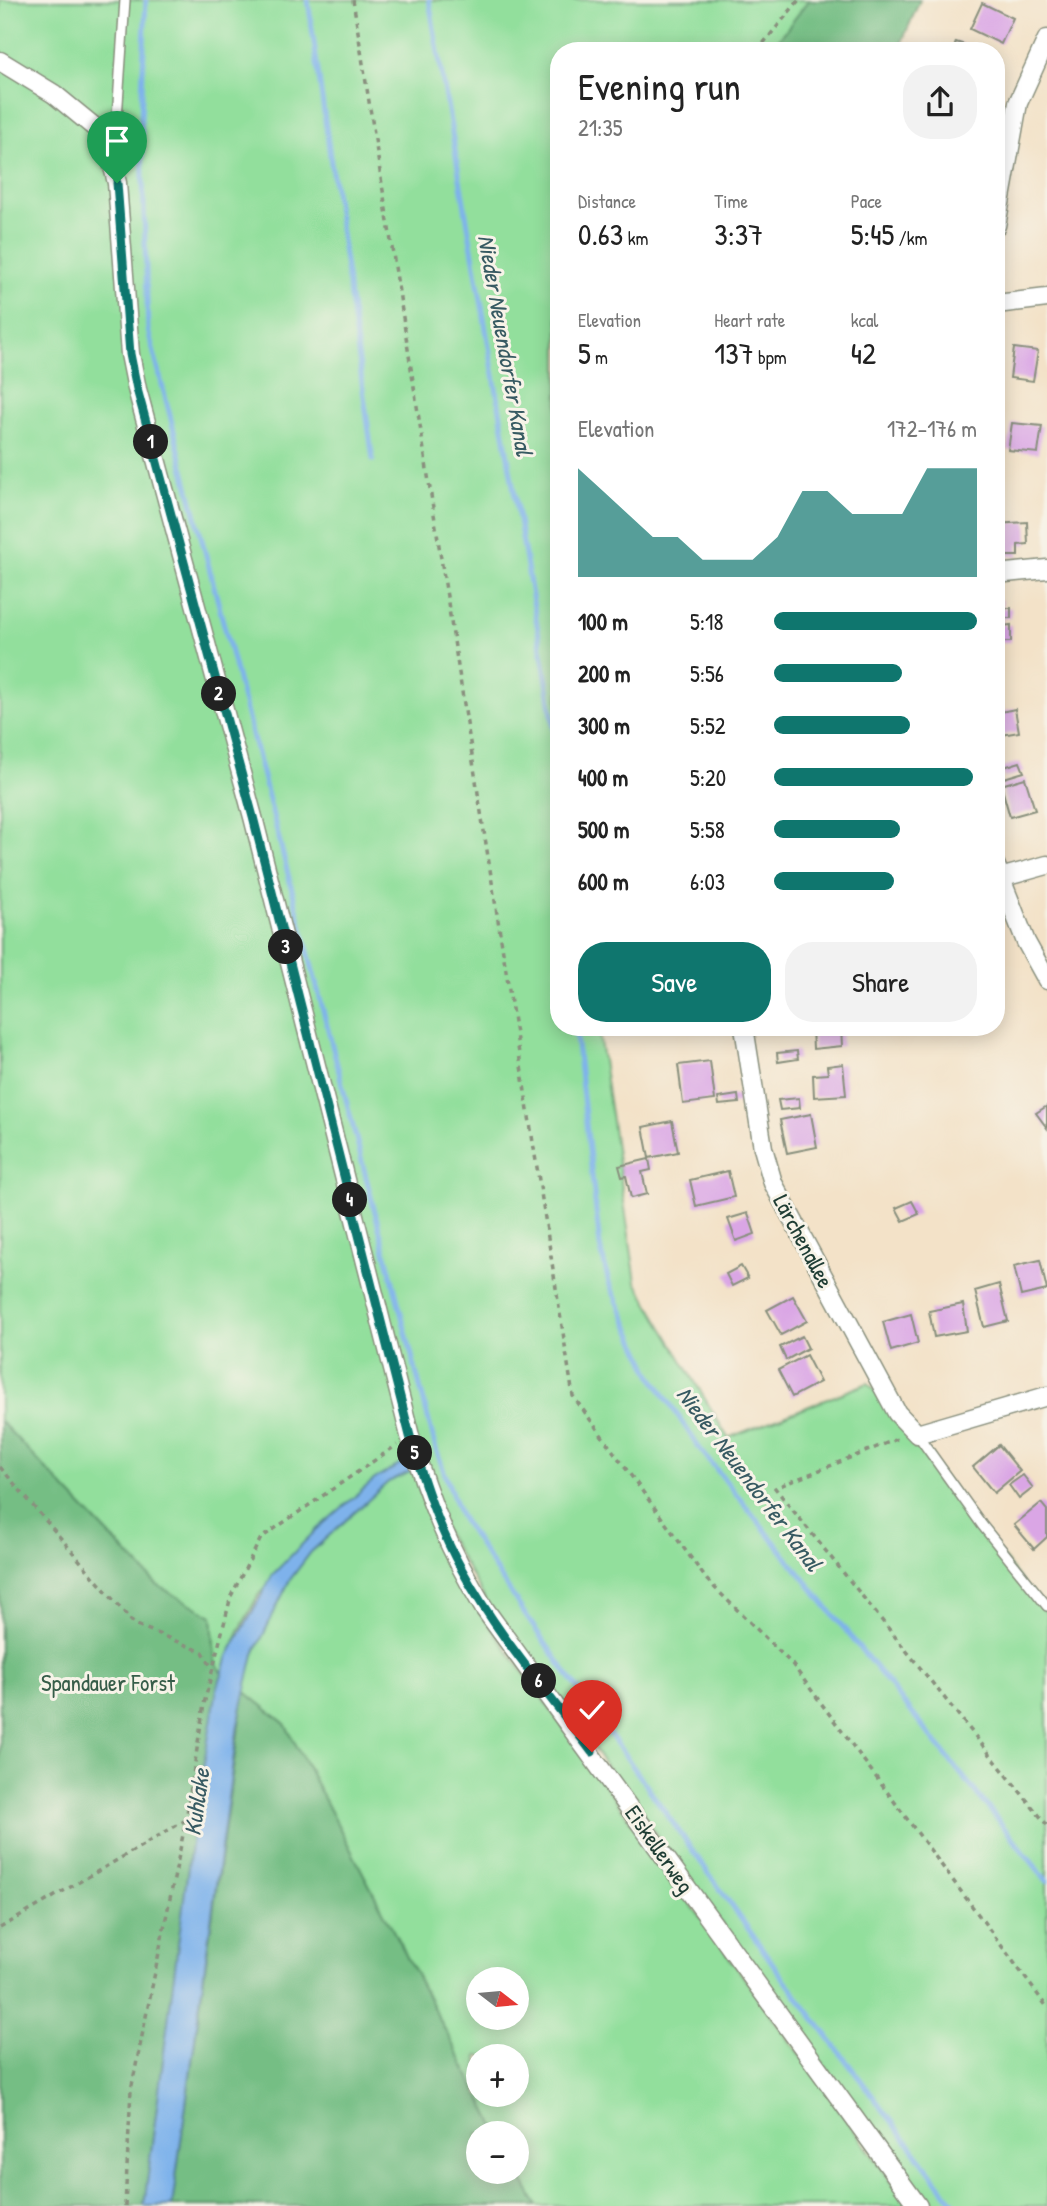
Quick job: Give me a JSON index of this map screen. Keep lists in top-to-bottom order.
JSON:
{
  "streets": {
    "street": ["Lärchenallee", "Eiskellerweg"]
  },
  "water": ["Nieder Neuendorfer Kanal", "Kuhlake"],
  "parks": ["Spandauer Forst"],
  "north": "right",
  "page": {
    "heading": ["Evening run", "21:35"],
    "stats": [
      ["Distance", "0.63 km"],
      ["Time", "3:37"],
      ["Pace", "5:45 /km"],
      ["Elevation", "5 m"],
      ["Heart rate", "137 bpm"],
      ["kcal", "42"]
    ],
    "chart": ["Elevation", "172–176 m"],
    "pins": [
      "1",
      "2",
      "3",
      "4",
      "5",
      "6"
    ],
    "list": [
      {
        "name": "100 m",
        "note": "5:18"
      },
      {
        "name": "200 m",
        "note": "5:56"
      },
      {
        "name": "300 m",
        "note": "5:52"
      },
      {
        "name": "400 m",
        "note": "5:20"
      },
      {
        "name": "500 m",
        "note": "5:58"
      },
      {
        "name": "600 m",
        "note": "6:03"
      }
    ],
    "buttons": ["Save", "Share"],
    "map_buttons": ["+", "−"]
  }
}
